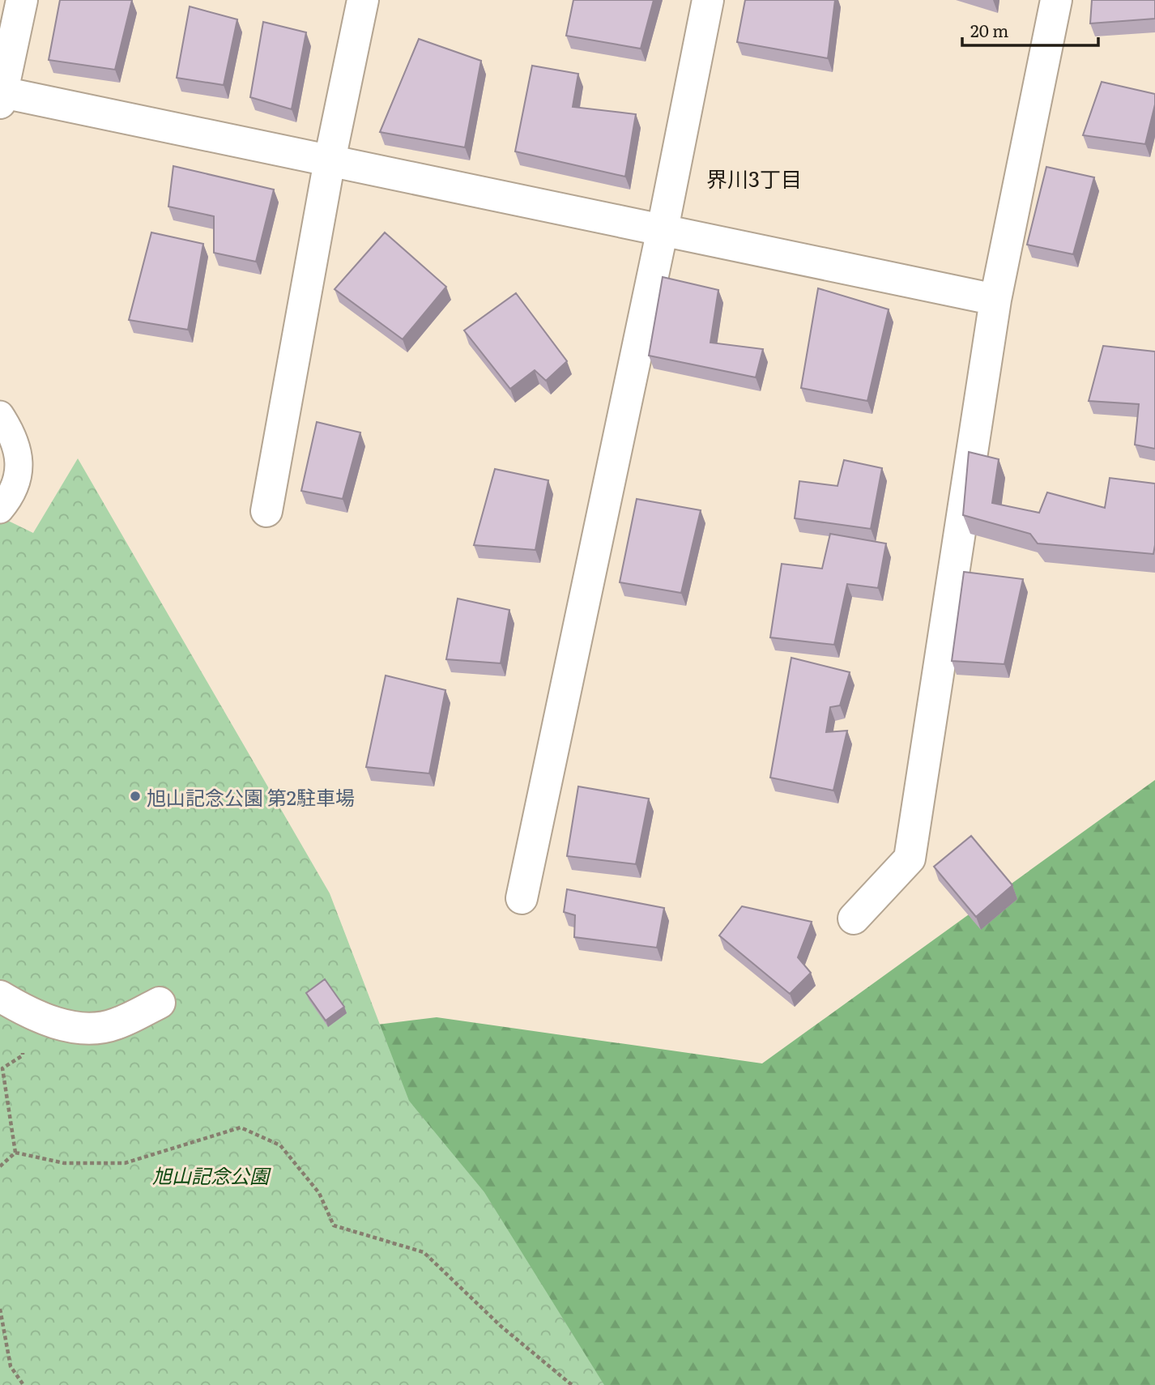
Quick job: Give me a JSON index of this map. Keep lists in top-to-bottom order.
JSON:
{
  "districts": ["界川3丁目"],
  "parks": ["旭山記念公園"],
  "places": ["旭山記念公園 第2駐車場"],
  "scale_bar": "20 m"
}
